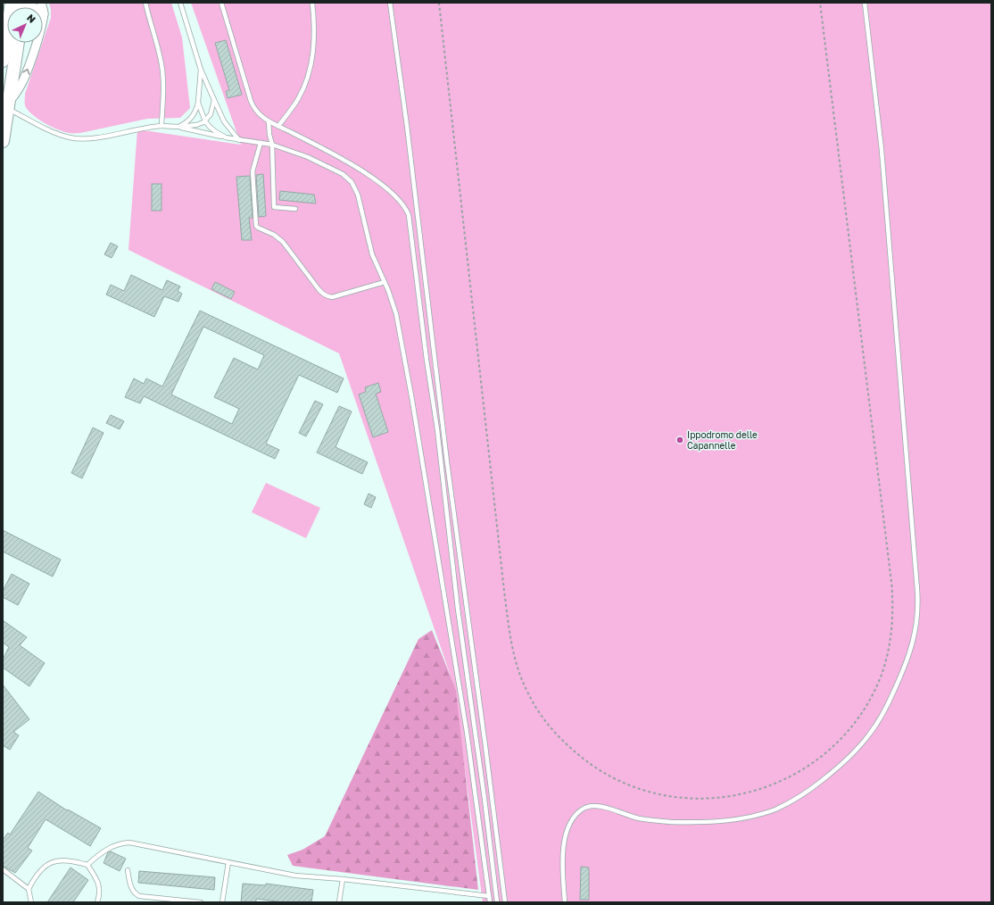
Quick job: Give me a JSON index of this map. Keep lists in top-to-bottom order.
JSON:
{
  "places": ["Ippodromo delle Capannelle"],
  "north": "top right"
}
